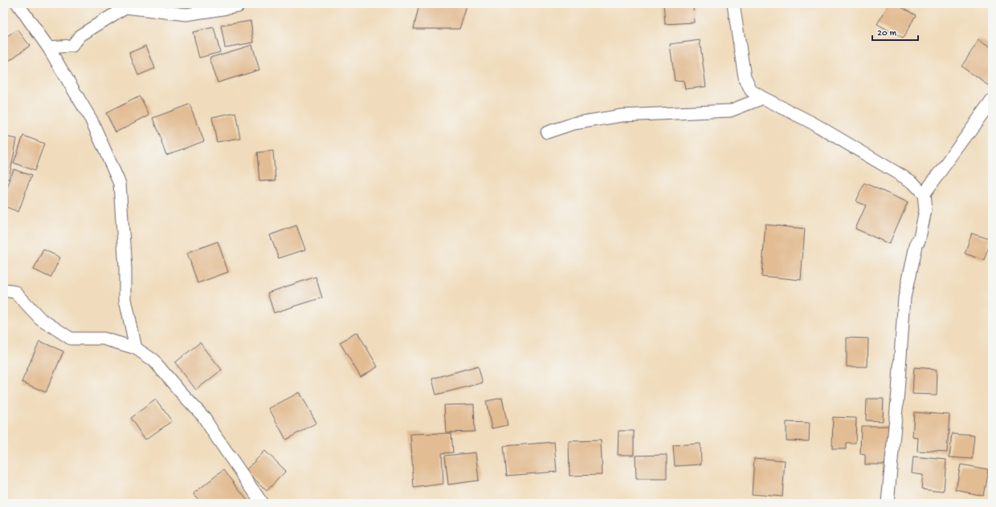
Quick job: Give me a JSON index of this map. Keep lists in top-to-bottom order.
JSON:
{
  "scale_bar": "20 m"
}
